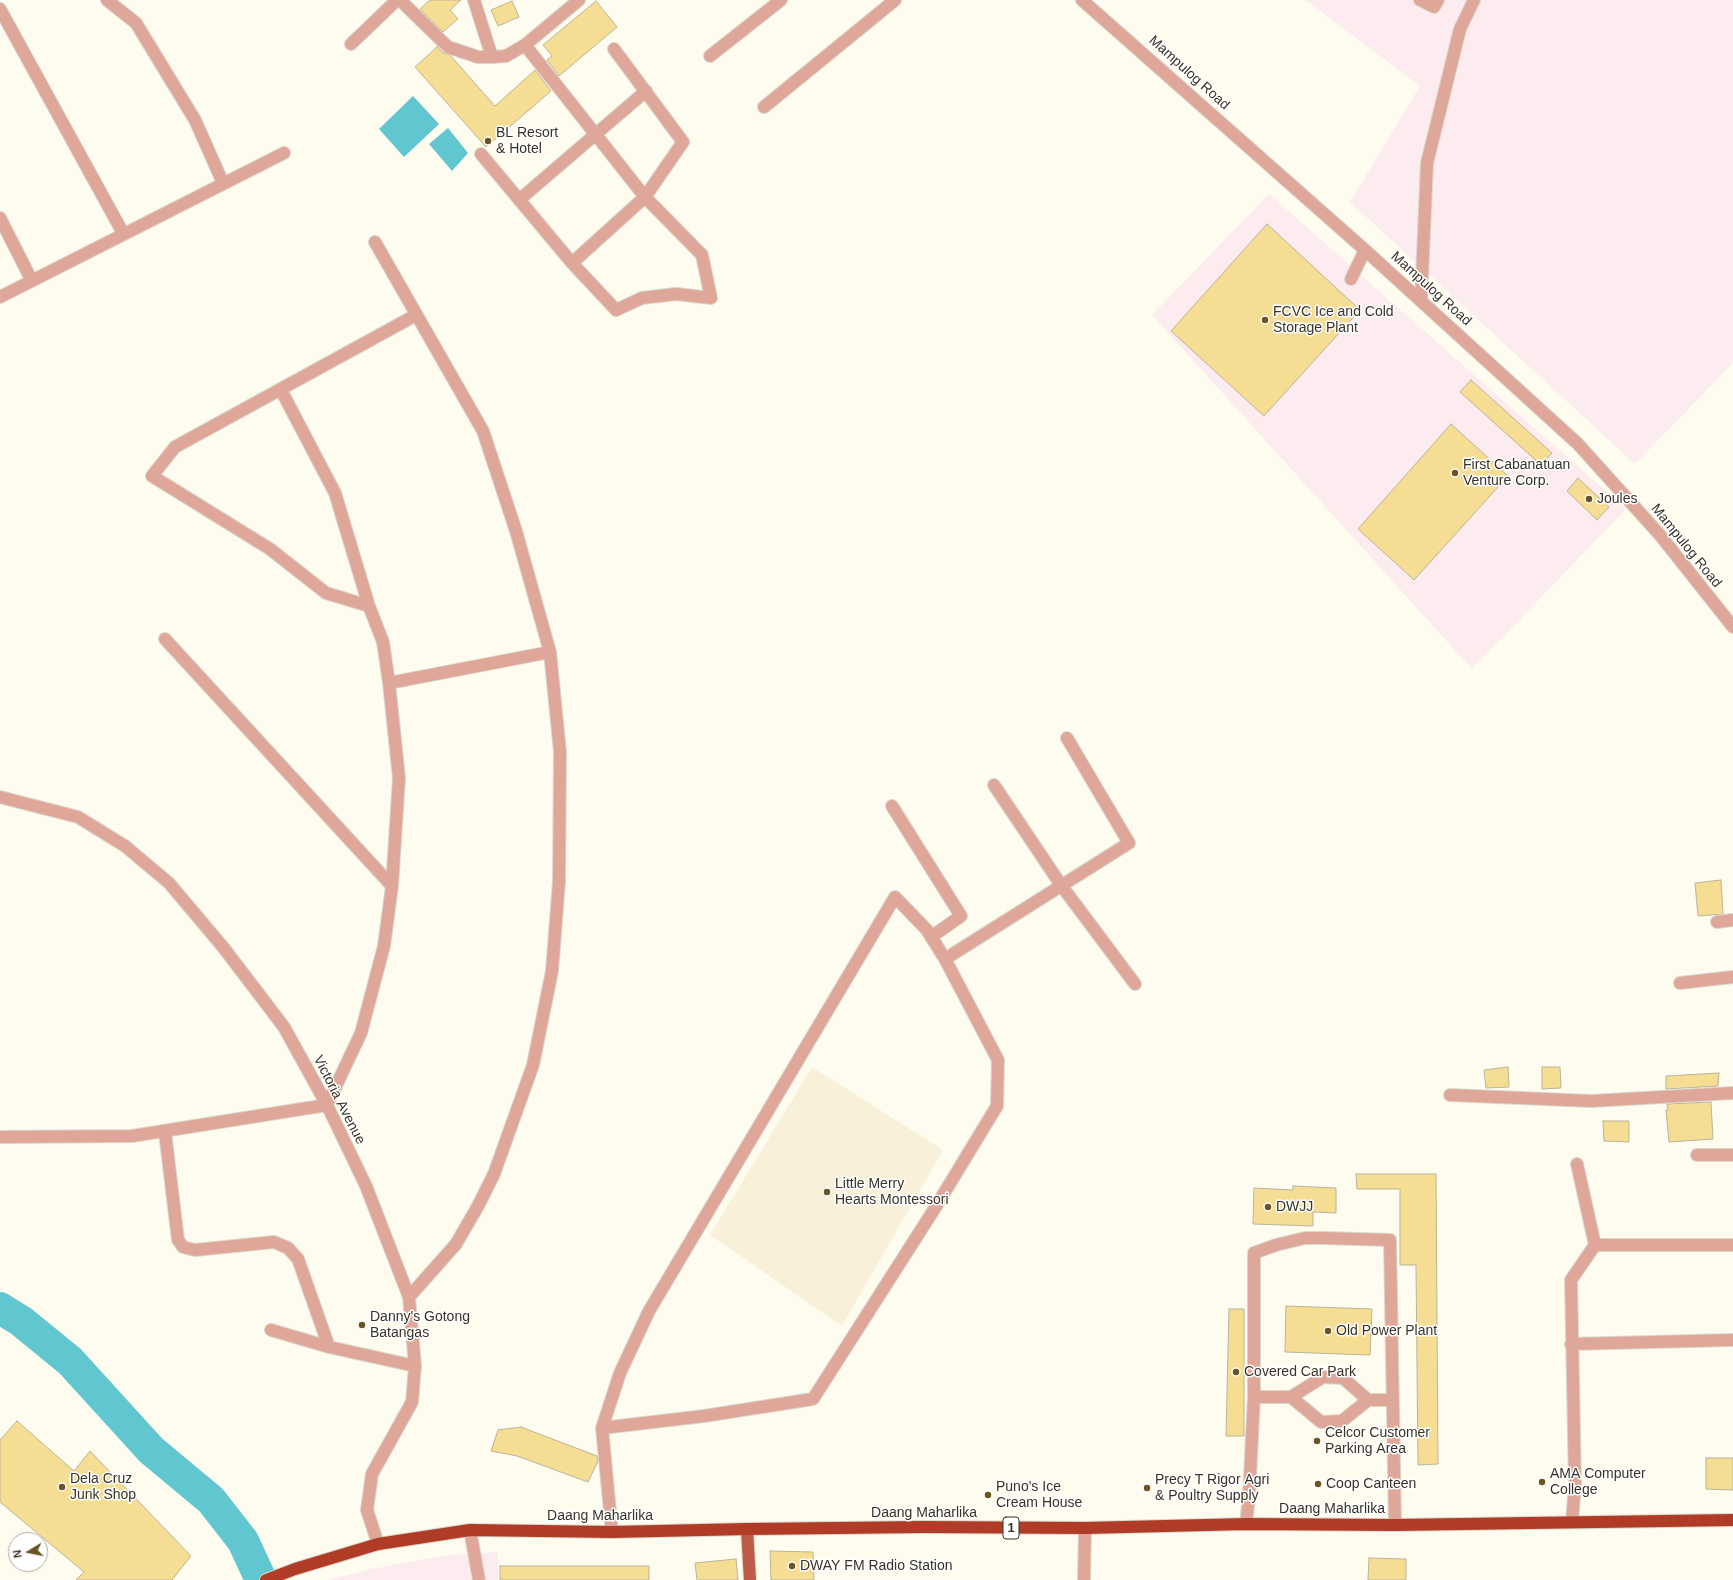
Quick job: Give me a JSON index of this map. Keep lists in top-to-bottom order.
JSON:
{
  "streets": {
    "highway": ["Daang Maharlika", "1"],
    "street": ["Mampulog Road", "Victoria Avenue"]
  },
  "crossings": [
    ["Victoria Avenue", "Daang Maharlika"]
  ],
  "places": [
    "BL Resort & Hotel",
    "FCVC Ice and Cold Storage Plant",
    "First Cabanatuan Venture Corp.",
    "Joules",
    "Little Merry Hearts Montessori",
    "DWJJ",
    "Danny's Gotong Batangas",
    "Old Power Plant",
    "Covered Car Park",
    "Celcor Customer Parking Area",
    "AMA Computer College",
    "Coop Canteen",
    "Dela Cruz Junk Shop",
    "Precy T Rigor Agri & Poultry Supply",
    "Puno's Ice Cream House",
    "DWAY FM Radio Station"
  ],
  "north": "left"
}
